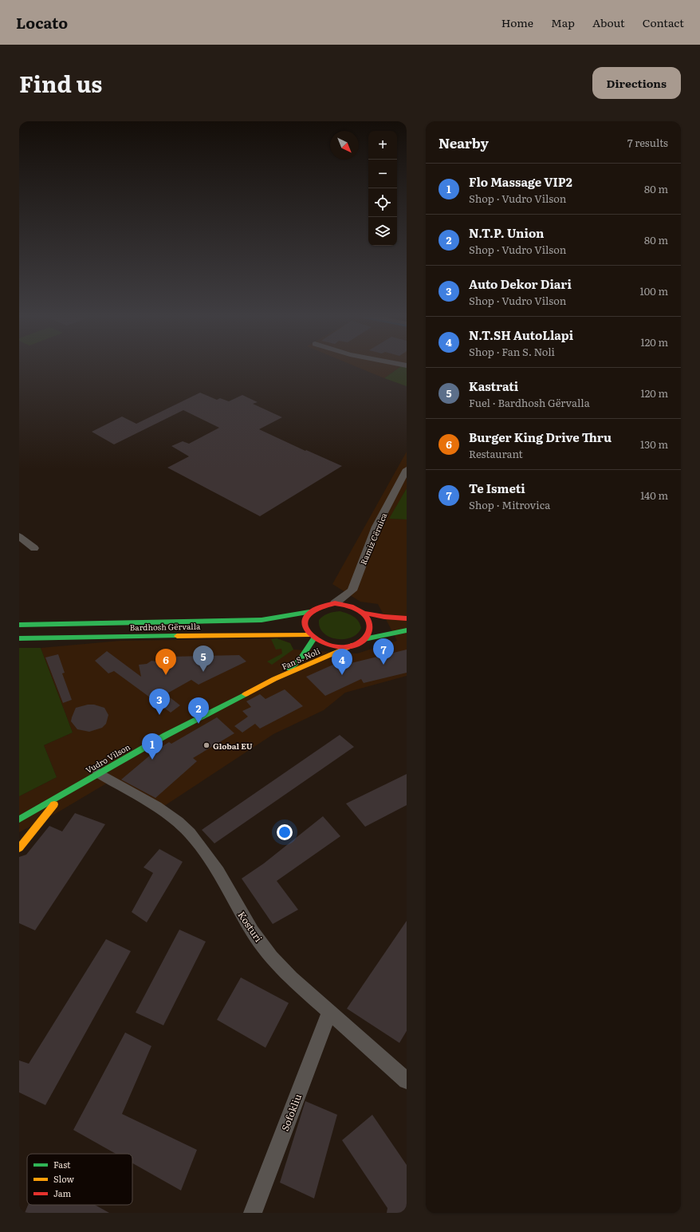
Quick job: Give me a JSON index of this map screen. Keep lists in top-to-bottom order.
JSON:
{
  "streets": {
    "main road": ["Bardhosh Gërvalla", "Fan S. Noli", "Vudro Vilson"],
    "street": ["Ramiz Cërnica", "Kosturi", "Sofokliu"]
  },
  "crossings": [
    ["Bardhosh Gërvalla", "Fan S. Noli"],
    ["Fan S. Noli", "Vudro Vilson"],
    ["Vudro Vilson", "Kosturi"],
    ["Kosturi", "Sofokliu"]
  ],
  "places": ["Global EU"],
  "legend": ["Fast", "Slow", "Jam"],
  "north": "bottom right",
  "page": {
    "header": "Locato",
    "nav": [
      "Home",
      "Map",
      "About",
      "Contact"
    ],
    "title": "Find us",
    "buttons": "Directions",
    "heading": ["Nearby", "7 results"],
    "map_buttons": ["+", "−"],
    "list": [
      {
        "mark": "1",
        "name": "Flo Massage VIP2",
        "note": "Shop · Vudro Vilson",
        "value": "80 m"
      },
      {
        "mark": "2",
        "name": "N.T.P. Union",
        "note": "Shop · Vudro Vilson",
        "value": "80 m"
      },
      {
        "mark": "3",
        "name": "Auto Dekor Diari",
        "note": "Shop · Vudro Vilson",
        "value": "100 m"
      },
      {
        "mark": "4",
        "name": "N.T.SH AutoLlapi",
        "note": "Shop · Fan S. Noli",
        "value": "120 m"
      },
      {
        "mark": "5",
        "name": "Kastrati",
        "note": "Fuel · Bardhosh Gërvalla",
        "value": "120 m"
      },
      {
        "mark": "6",
        "name": "Burger King Drive Thru",
        "note": "Restaurant",
        "value": "130 m"
      },
      {
        "mark": "7",
        "name": "Te Ismeti",
        "note": "Shop · Mitrovica",
        "value": "140 m"
      }
    ],
    "pins": [
      "7",
      "5",
      "4",
      "6",
      "3",
      "2",
      "1"
    ]
  }
}
